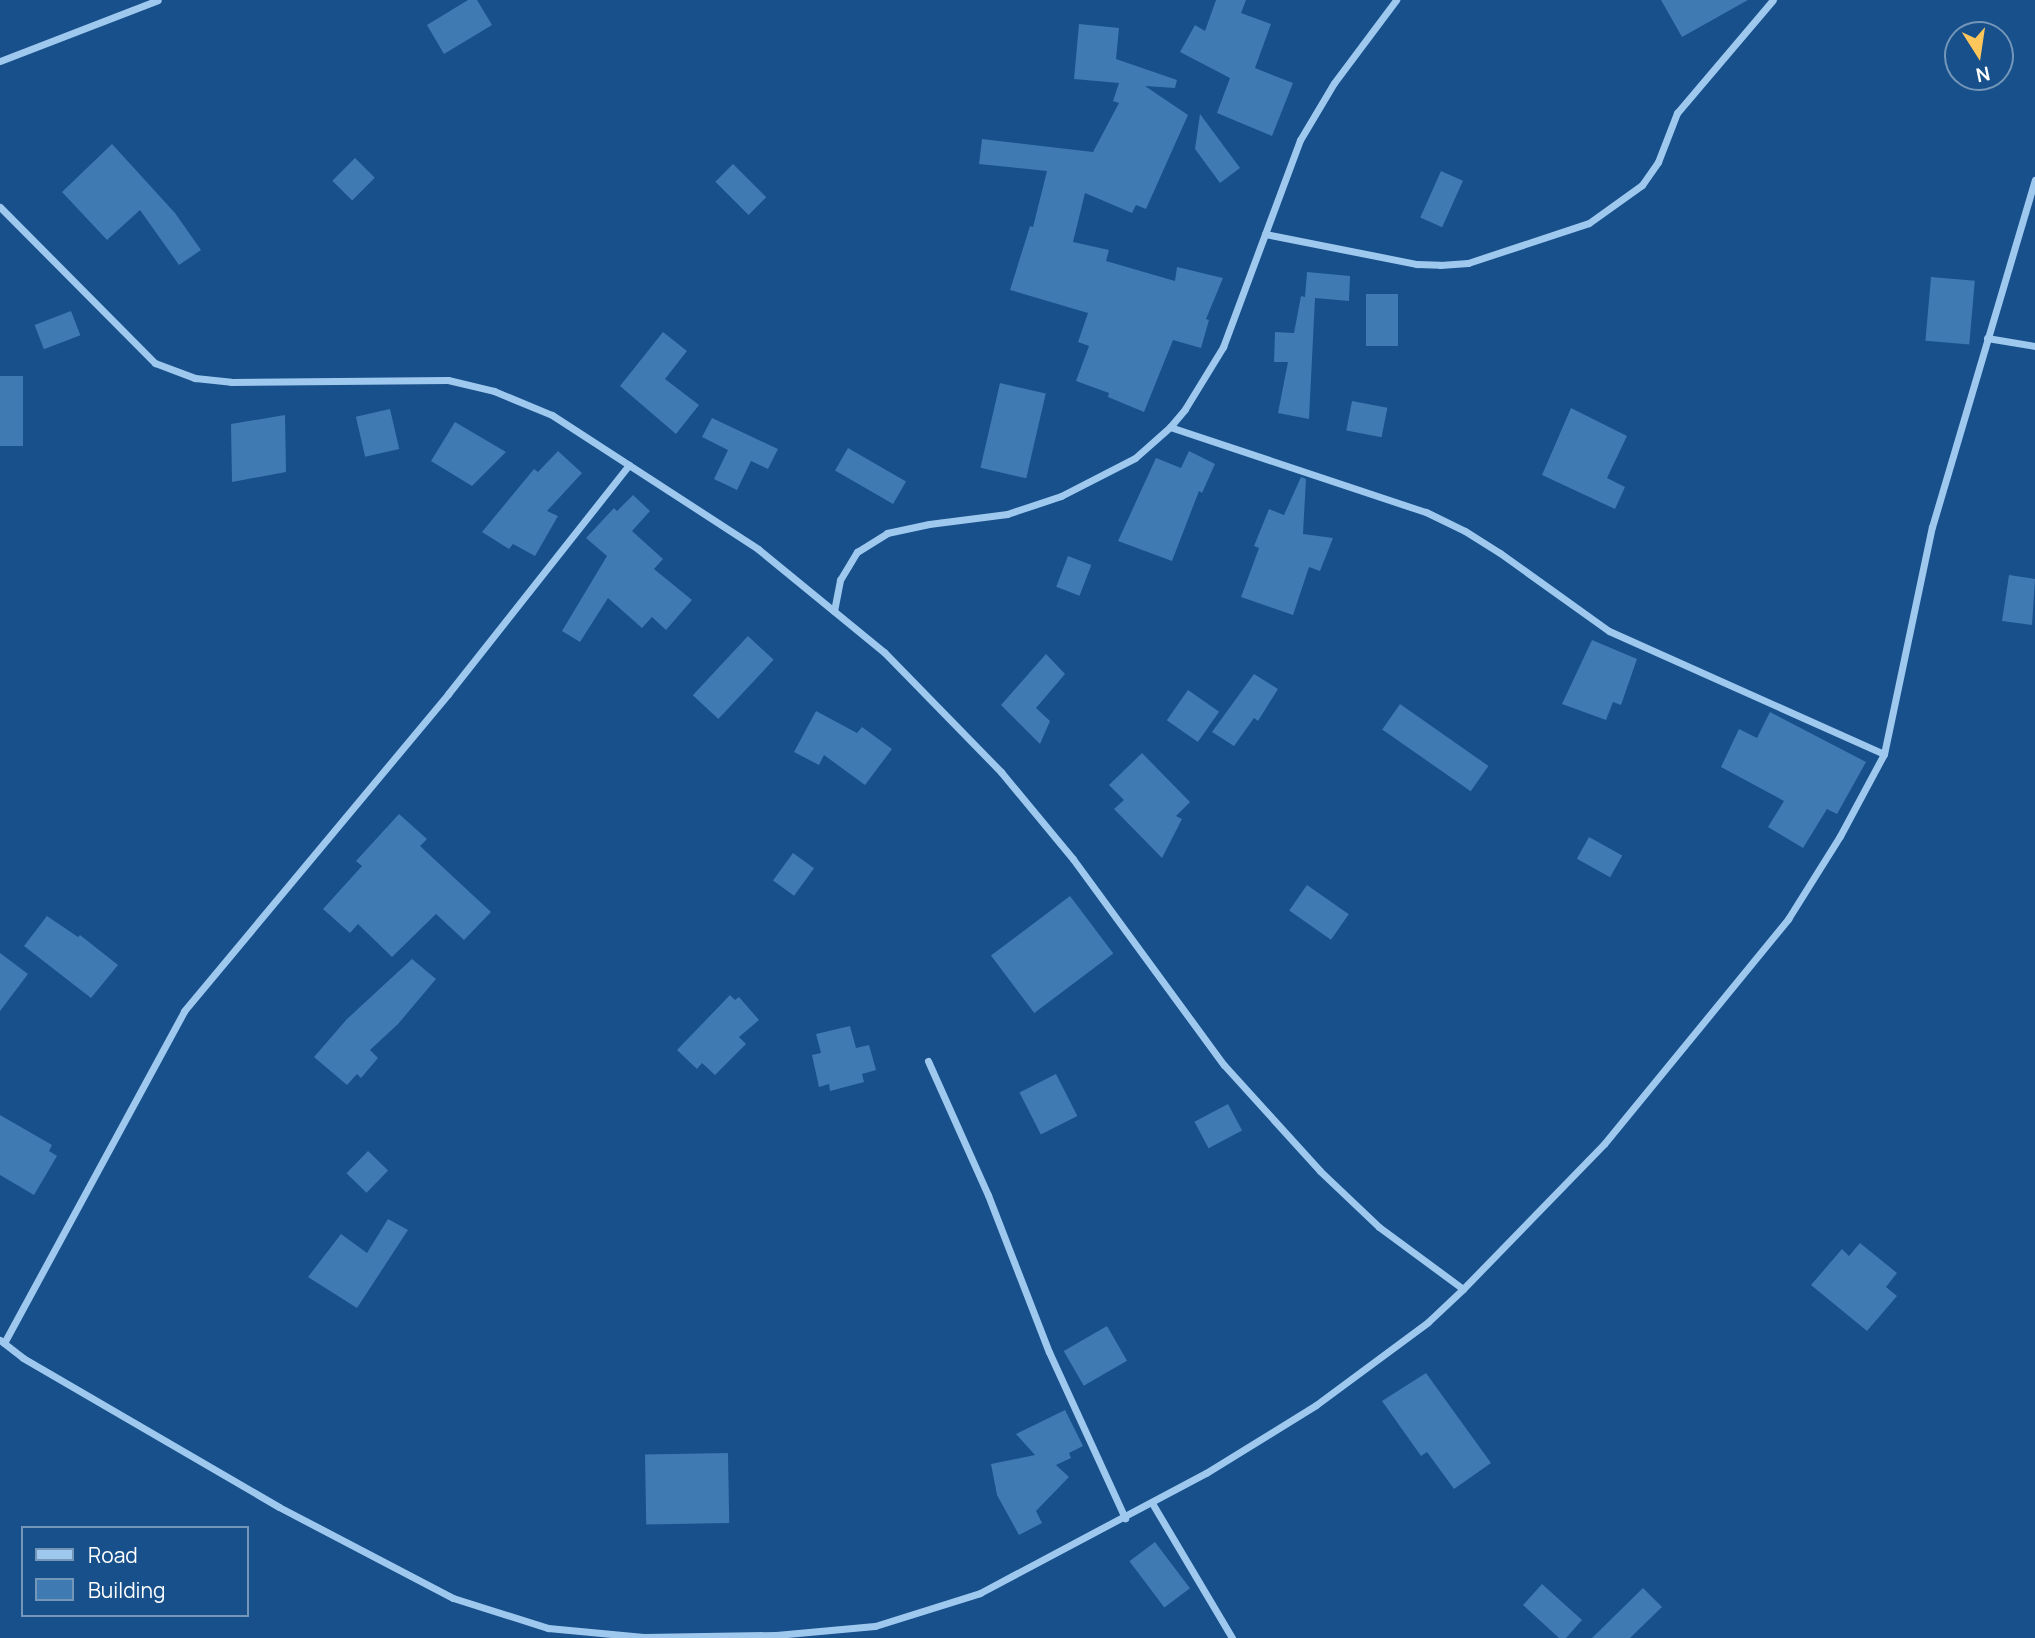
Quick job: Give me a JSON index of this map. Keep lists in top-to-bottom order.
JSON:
{
  "legend": ["Road", "Building"],
  "north": "bottom"
}
